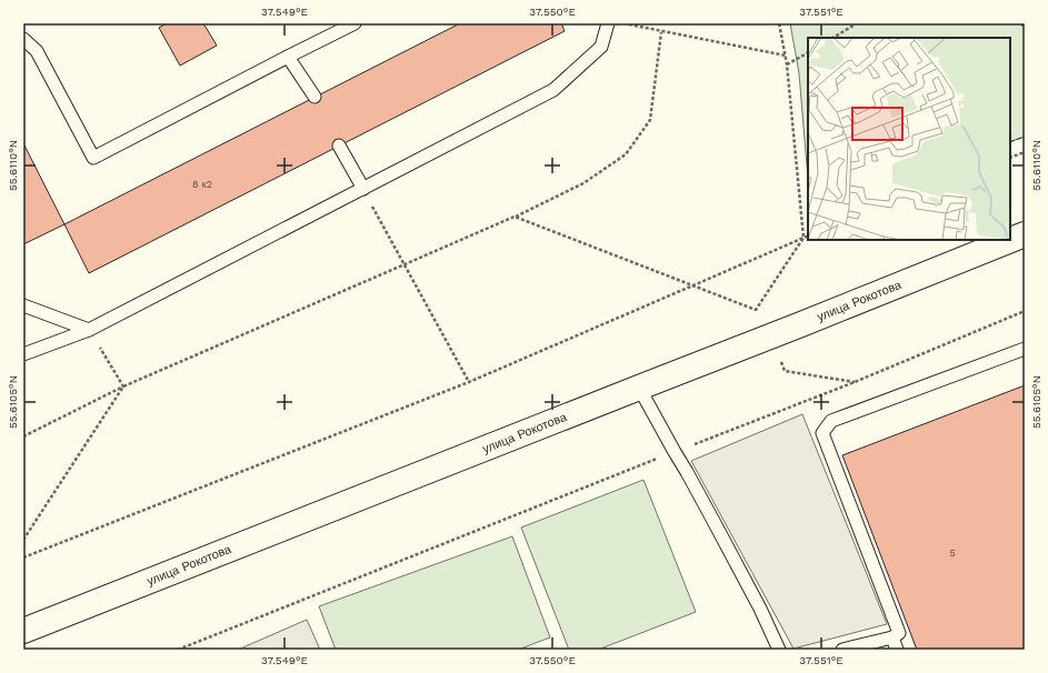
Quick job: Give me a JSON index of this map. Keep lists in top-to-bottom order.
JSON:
{
  "streets": {
    "street": ["улица Рокотова"]
  },
  "house_numbers": ["8 к2", "5"],
  "coordinates": [
    "37.549°E",
    "37.550°E",
    "37.551°E",
    "55.6110°N",
    "55.6105°N"
  ]
}
